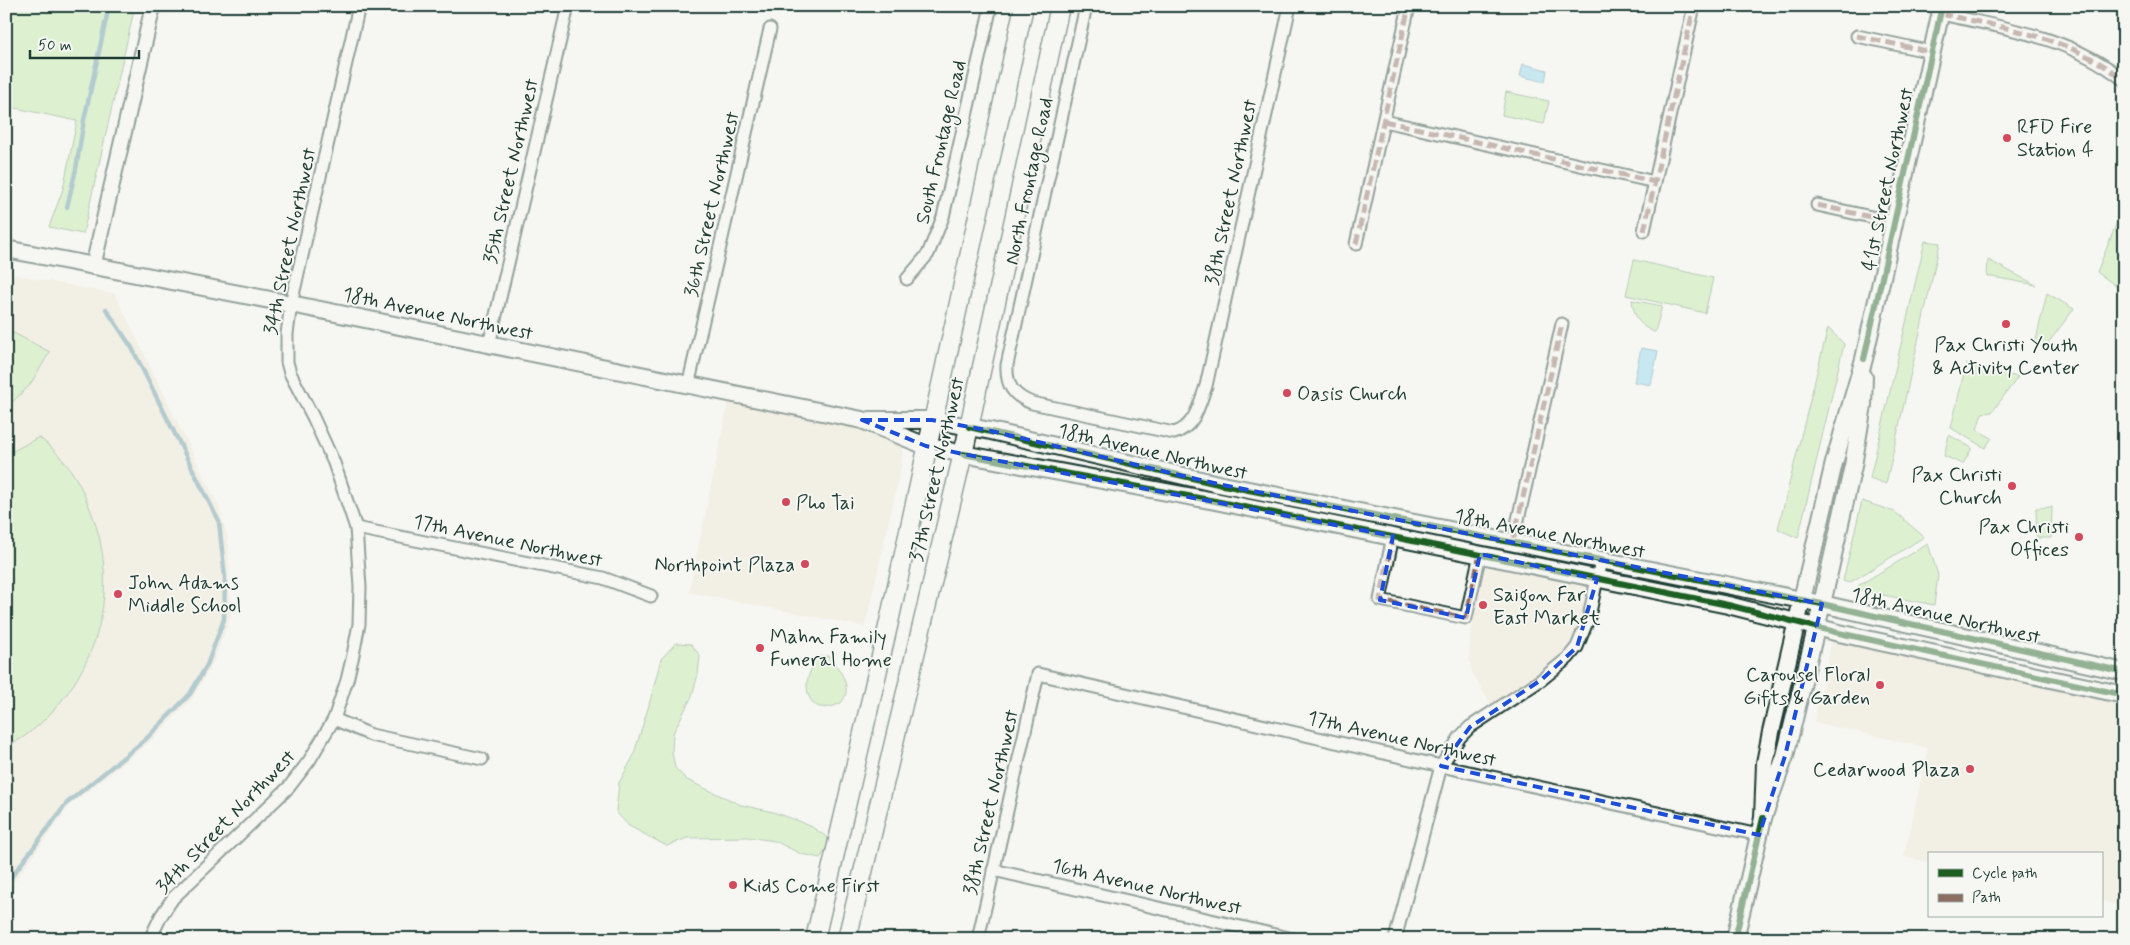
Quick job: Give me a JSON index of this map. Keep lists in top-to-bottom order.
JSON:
{
  "streets": {
    "main road": ["41st Street Northwest", "18th Avenue Northwest", "37th Street Northwest"],
    "street": [
      "South Frontage Road",
      "35th Street Northwest",
      "North Frontage Road",
      "38th Street Northwest",
      "36th Street Northwest",
      "34th Street Northwest",
      "17th Avenue Northwest",
      "16th Avenue Northwest"
    ]
  },
  "crossings": [
    ["35th Street Northwest", "18th Avenue Northwest"],
    ["41st Street Northwest", "18th Avenue Northwest"],
    ["41st Street Northwest", "17th Avenue Northwest"],
    ["North Frontage Road", "18th Avenue Northwest"],
    ["38th Street Northwest", "18th Avenue Northwest"],
    ["38th Street Northwest", "17th Avenue Northwest"],
    ["38th Street Northwest", "16th Avenue Northwest"],
    ["36th Street Northwest", "18th Avenue Northwest"],
    ["34th Street Northwest", "18th Avenue Northwest"],
    ["34th Street Northwest", "17th Avenue Northwest"],
    ["18th Avenue Northwest", "37th Street Northwest"]
  ],
  "places": [
    "RFD Fire Station 4",
    "Pax Christi Youth & Activity Center",
    "Oasis Church",
    "Pax Christi Church",
    "Pho Tai",
    "Pax Christi Offices",
    "Northpoint Plaza",
    "John Adams Middle School",
    "Saigon Far East Market",
    "Mahn Family Funeral Home",
    "Carousel Floral Gifts & Garden",
    "Cedarwood Plaza",
    "Kids Come First"
  ],
  "legend": ["Cycle path", "Path"],
  "scale_bar": "50 m"
}
